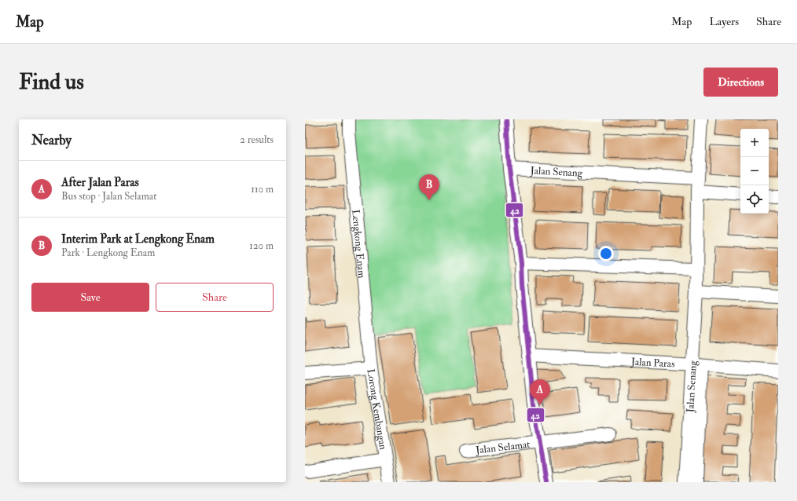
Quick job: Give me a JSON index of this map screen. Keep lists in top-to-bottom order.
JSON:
{
  "streets": {
    "street": [
      "Jalan Senang",
      "Lengkong Enam",
      "Jalan Paras",
      "Lorong Kembangan",
      "Jalan Selamat"
    ]
  },
  "crossings": [
    ["Jalan Senang", "Jalan Paras"],
    ["Jalan Senang", "Jalan Selamat"],
    ["Lengkong Enam", "Lorong Kembangan"],
    ["Jalan Paras", "Jalan Selamat"]
  ],
  "lines": ["transit line 42"],
  "page": {
    "header": "Map",
    "nav": ["Map", "Layers", "Share"],
    "buttons": [
      "Directions",
      ["Save", "Share"]
    ],
    "title": "Find us",
    "heading": ["Nearby", "2 results"],
    "map_buttons": ["+", "−"],
    "list": [
      {
        "mark": "A",
        "name": "After Jalan Paras",
        "note": "Bus stop · Jalan Selamat",
        "value": "110 m"
      },
      {
        "mark": "B",
        "name": "Interim Park at Lengkong Enam",
        "note": "Park · Lengkong Enam",
        "value": "120 m"
      }
    ],
    "pins": ["B", "A"]
  }
}
